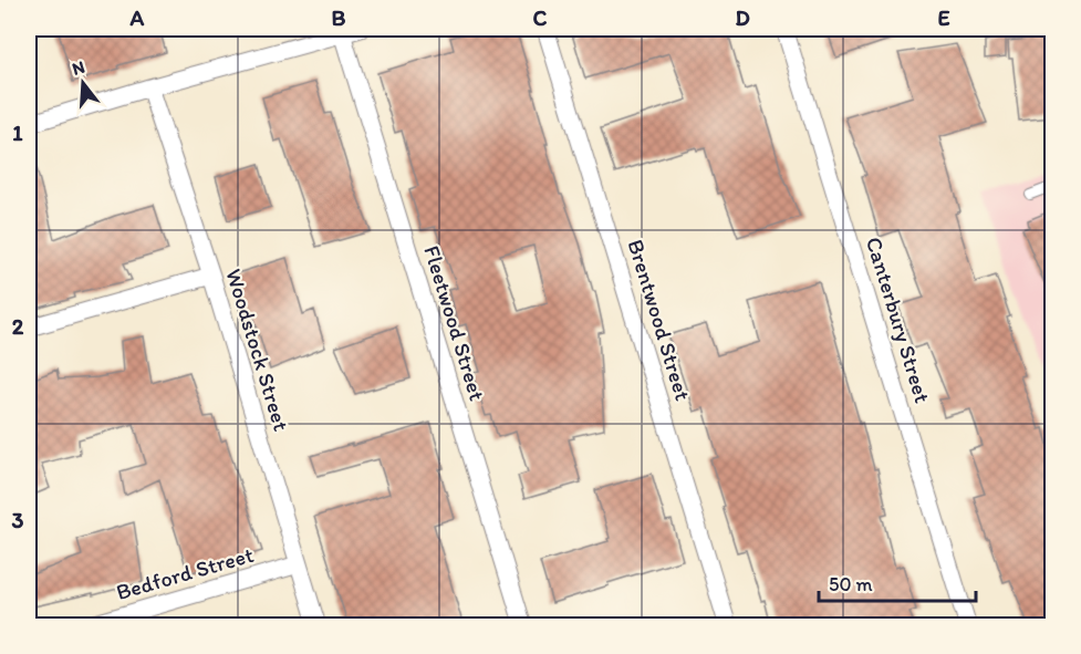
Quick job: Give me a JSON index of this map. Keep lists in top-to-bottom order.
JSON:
{
  "streets": {
    "street": [
      "Brentwood Street",
      "Canterbury Street",
      "Fleetwood Street",
      "Woodstock Street",
      "Bedford Street"
    ]
  },
  "crossings": [
    ["Woodstock Street", "Bedford Street"]
  ],
  "scale_bar": "50 m",
  "north": "top",
  "grid": {
    "columns": [
      "A",
      "B",
      "C",
      "D",
      "E"
    ],
    "rows": ["1", "2", "3"]
  }
}
